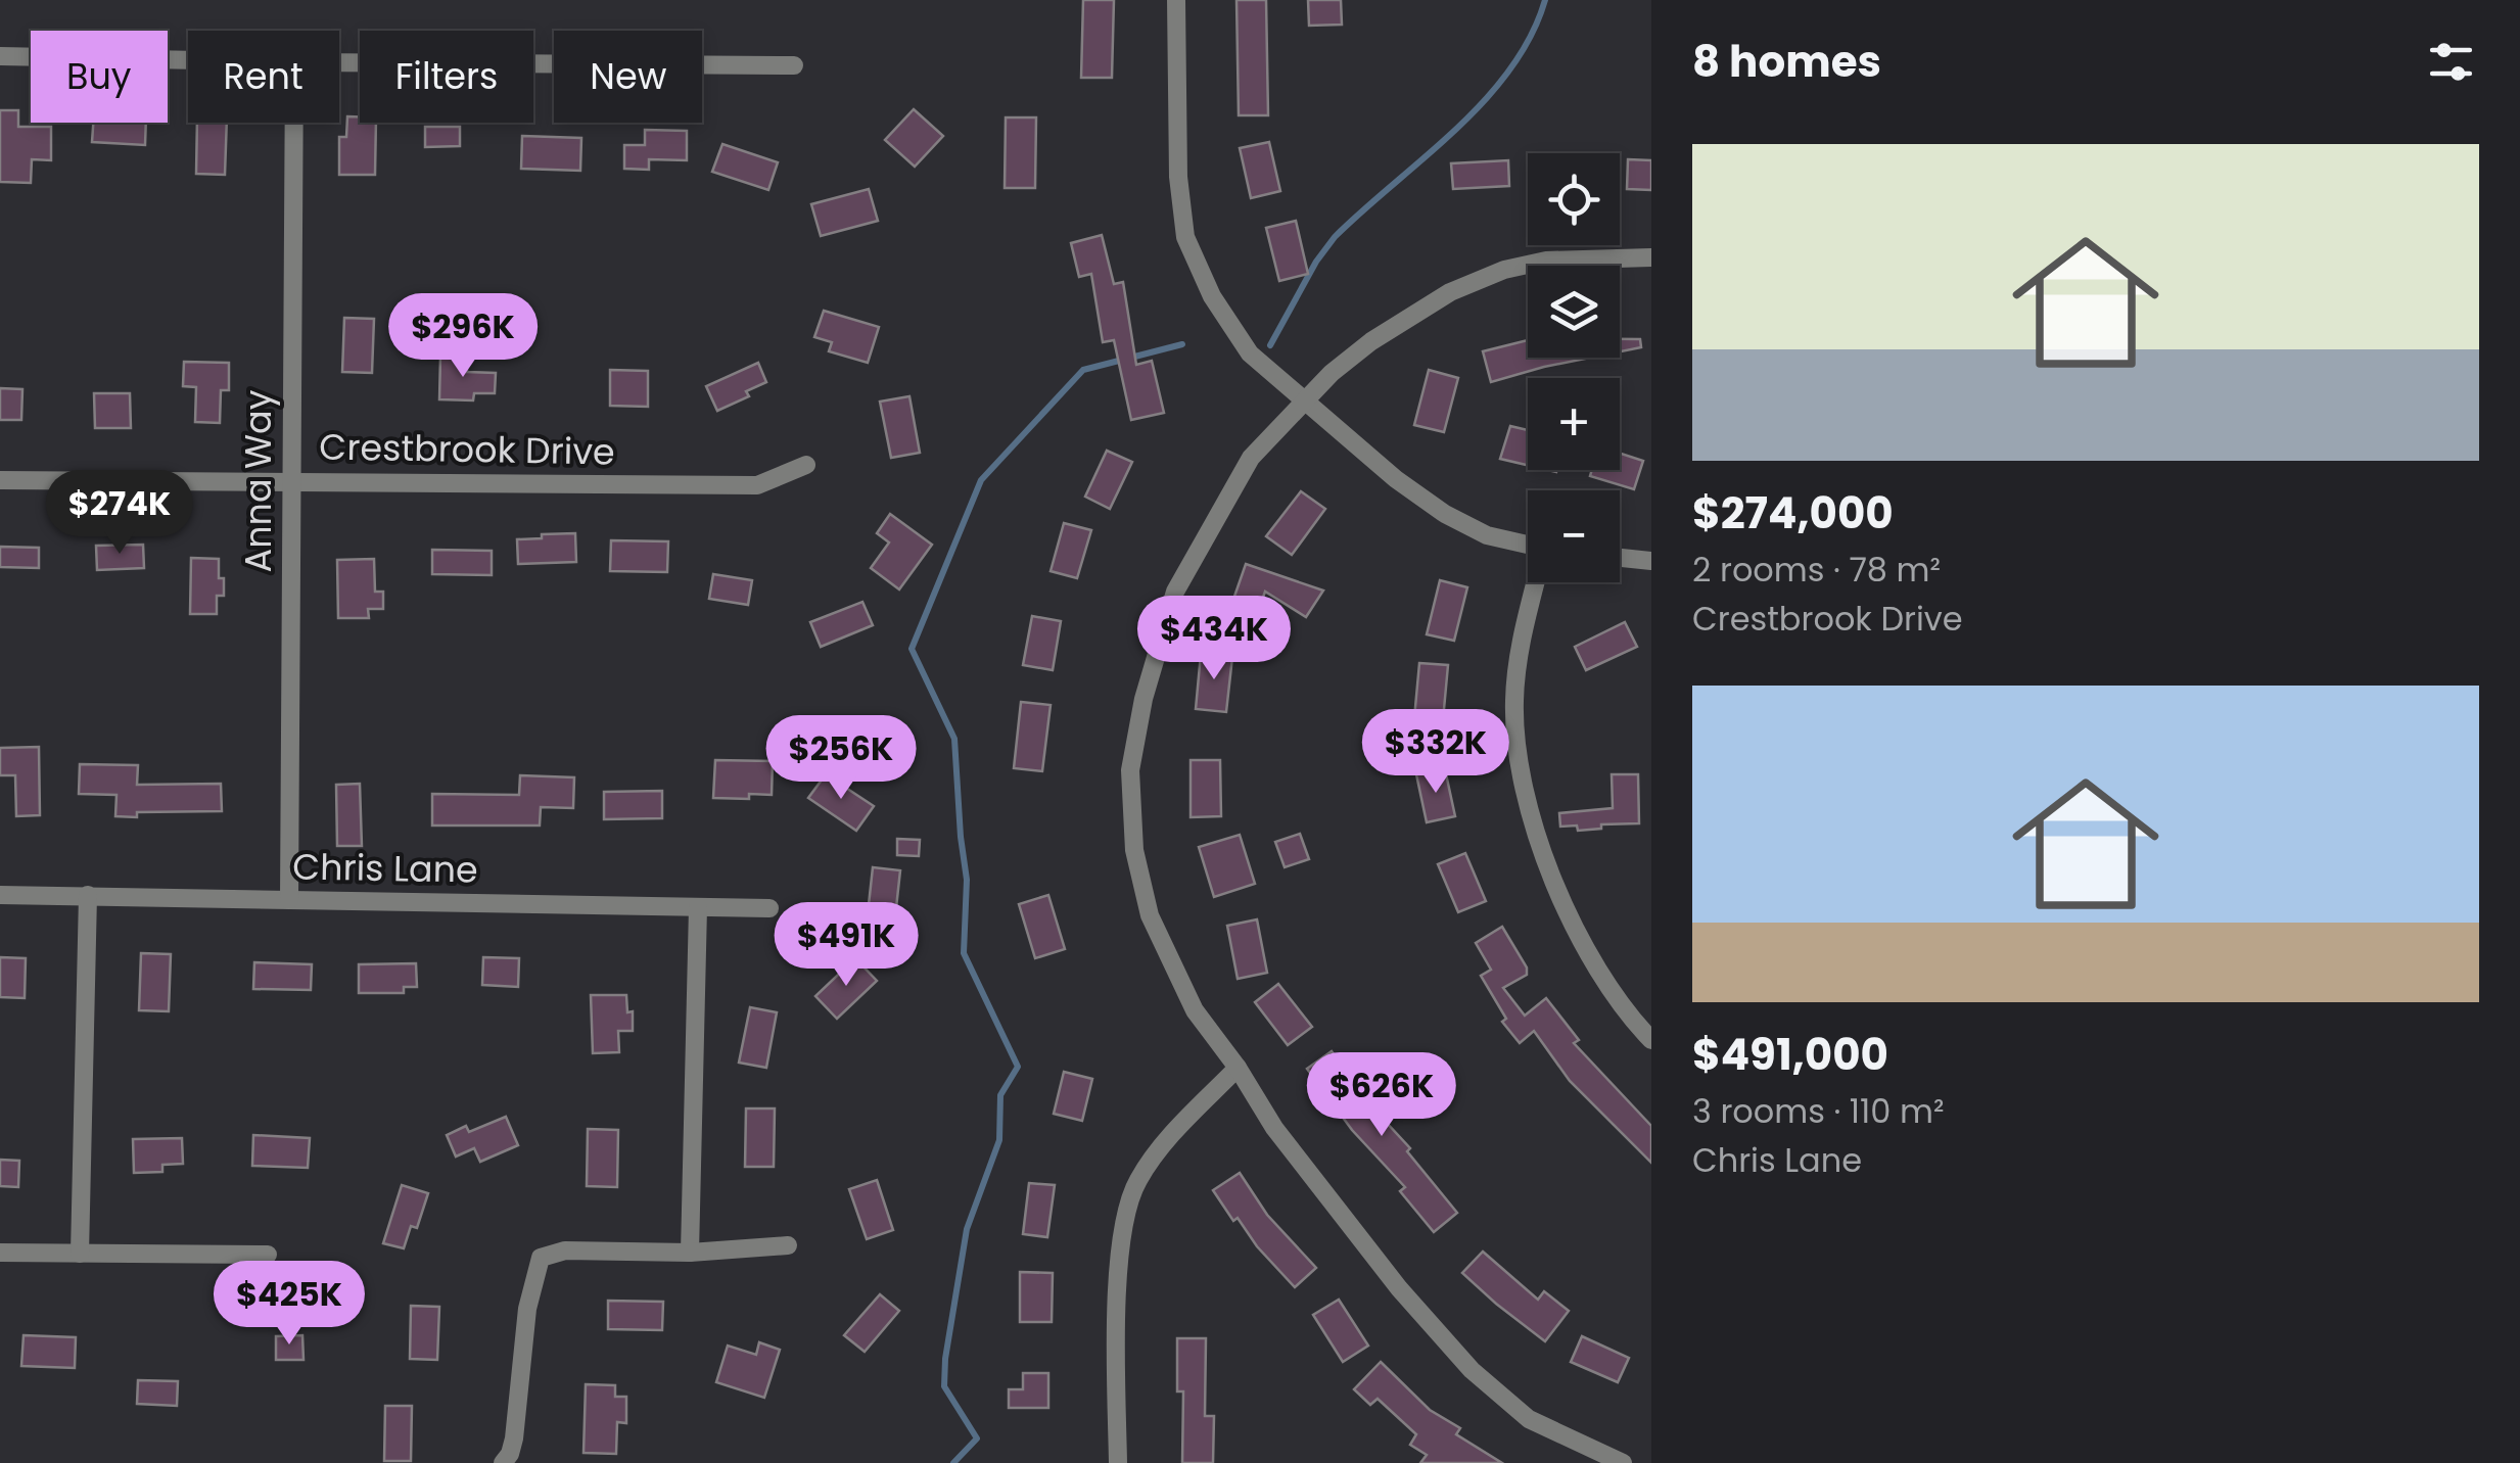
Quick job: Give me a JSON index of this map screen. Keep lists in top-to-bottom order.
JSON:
{
  "streets": {
    "street": ["Crestbrook Drive", "Anna Way", "Chris Lane"]
  },
  "crossings": [
    ["Crestbrook Drive", "Anna Way"],
    ["Anna Way", "Chris Lane"]
  ],
  "page": {
    "heading": "8 homes",
    "chip": [
      "Buy",
      "Rent",
      "Filters",
      "New"
    ],
    "list": [
      {
        "name": "$274,000",
        "note": "2 rooms · 78 m² · Crestbrook Drive"
      },
      {
        "name": "$491,000",
        "note": "3 rooms · 110 m² · Chris Lane"
      }
    ],
    "map_buttons": ["+", "−"],
    "price": [
      "$296K",
      "$274K",
      "$434K",
      "$332K",
      "$256K",
      "$491K",
      "$626K",
      "$425K"
    ]
  }
}
